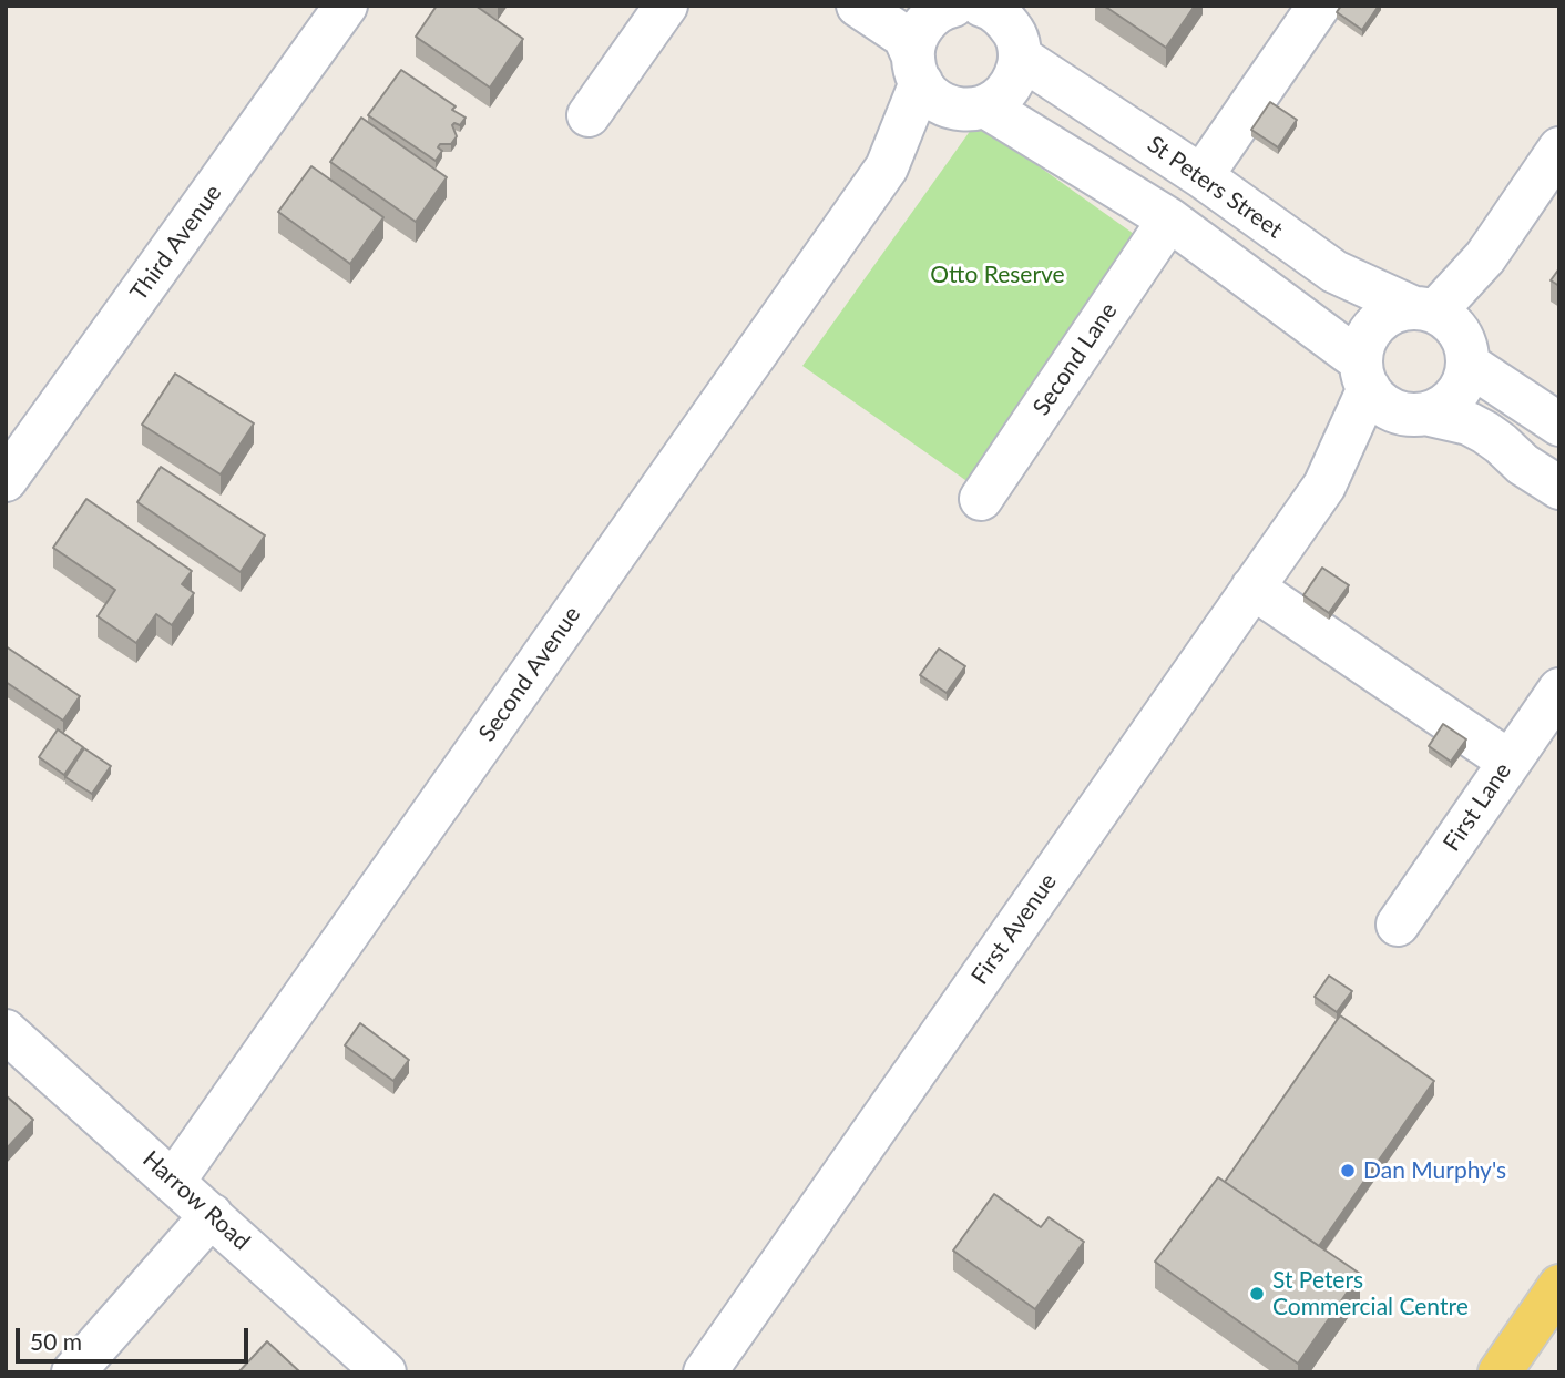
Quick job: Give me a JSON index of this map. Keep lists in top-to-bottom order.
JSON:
{
  "streets": {
    "street": [
      "St Peters Street",
      "Third Avenue",
      "Second Lane",
      "Second Avenue",
      "First Lane",
      "First Avenue",
      "Harrow Road"
    ]
  },
  "crossings": [
    ["St Peters Street", "Second Avenue"],
    ["St Peters Street", "First Avenue"],
    ["Second Avenue", "Harrow Road"]
  ],
  "parks": ["Otto Reserve"],
  "places": ["Dan Murphy's", "St Peters Commercial Centre"],
  "scale_bar": "50 m"
}
